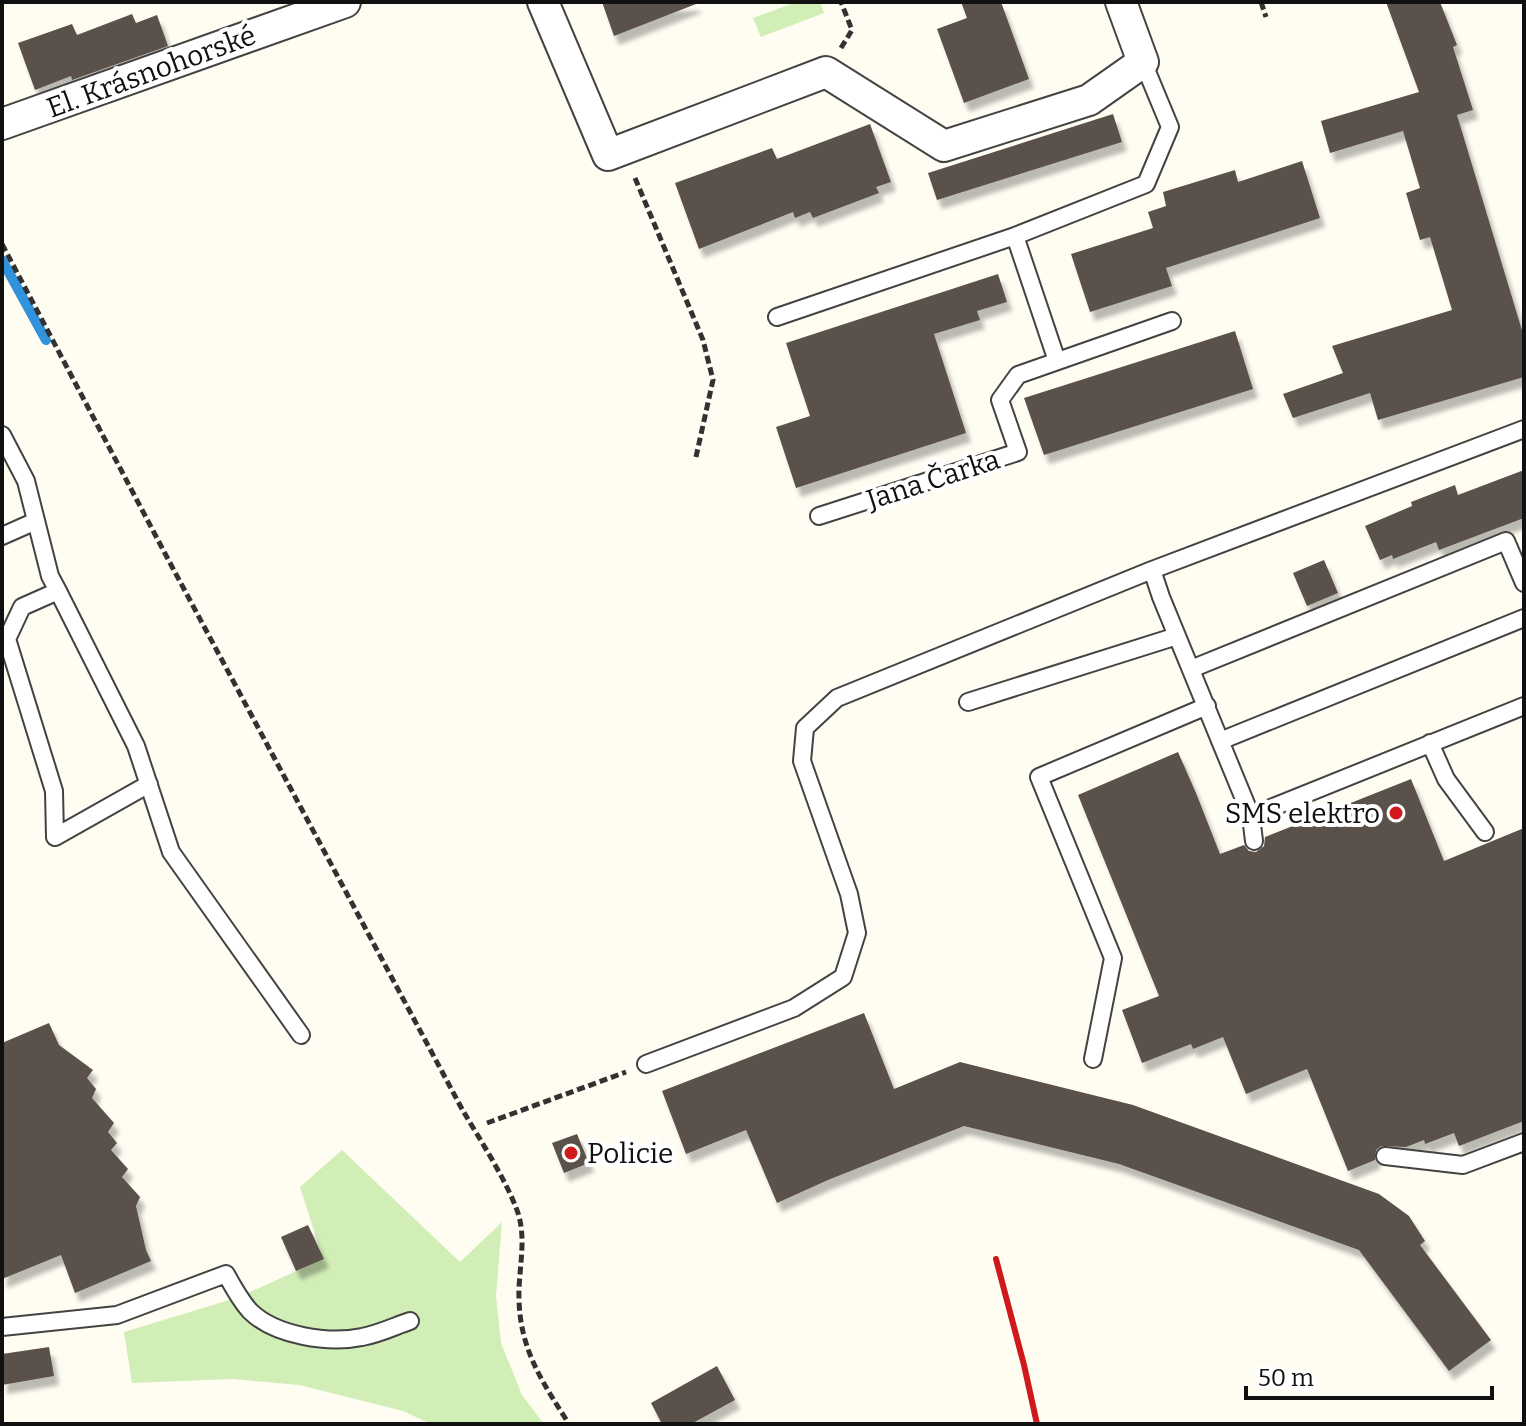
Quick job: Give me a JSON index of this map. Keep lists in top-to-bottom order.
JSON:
{
  "streets": {
    "street": ["El. Krásnohorské"],
    "lane": ["Jana Čarka"]
  },
  "places": ["SMS elektro", "Policie"],
  "scale_bar": "50 m"
}
